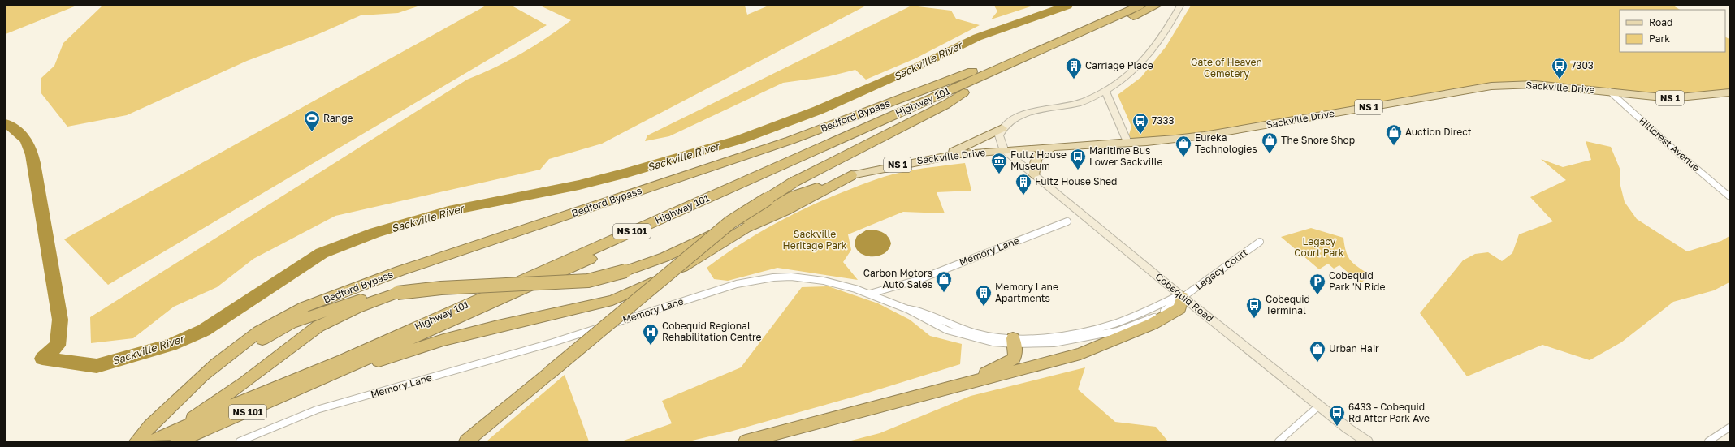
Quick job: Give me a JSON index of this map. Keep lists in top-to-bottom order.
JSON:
{
  "streets": {
    "highway": ["Highway 101", "Bedford Bypass", "NS 101"],
    "main road": ["Sackville Drive", "NS 1"],
    "street": [
      "Hillcrest Avenue",
      "Memory Lane",
      "Legacy Court",
      "Cobequid Road"
    ]
  },
  "crossings": [
    ["Sackville Drive", "Hillcrest Avenue"],
    ["Sackville Drive", "Cobequid Road"],
    ["Highway 101", "Bedford Bypass"],
    ["Memory Lane", "Legacy Court"],
    ["Legacy Court", "Cobequid Road"]
  ],
  "water": ["Sackville River"],
  "parks": ["Gate of Heaven Cemetery", "Sackville Heritage Park", "Legacy Court Park"],
  "places": {
    "building": ["Carriage Place", "Fultz House Shed", "Memory Lane Apartments"],
    "bus stop": [
      "7303",
      "7333",
      "Maritime Bus Lower Sackville",
      "Cobequid Terminal",
      "6433 - Cobequid Rd After Park Ave"
    ],
    "sports": ["Range"],
    "shop": [
      "Auction Direct",
      "The Snore Shop",
      "Eureka Technologies",
      "Carbon Motors Auto Sales",
      "Urban Hair"
    ],
    "museum": ["Fultz House Museum"],
    "parking": ["Cobequid Park 'N Ride"],
    "hospital": ["Cobequid Regional Rehabilitation Centre"]
  },
  "legend": ["Road", "Park"]
}
